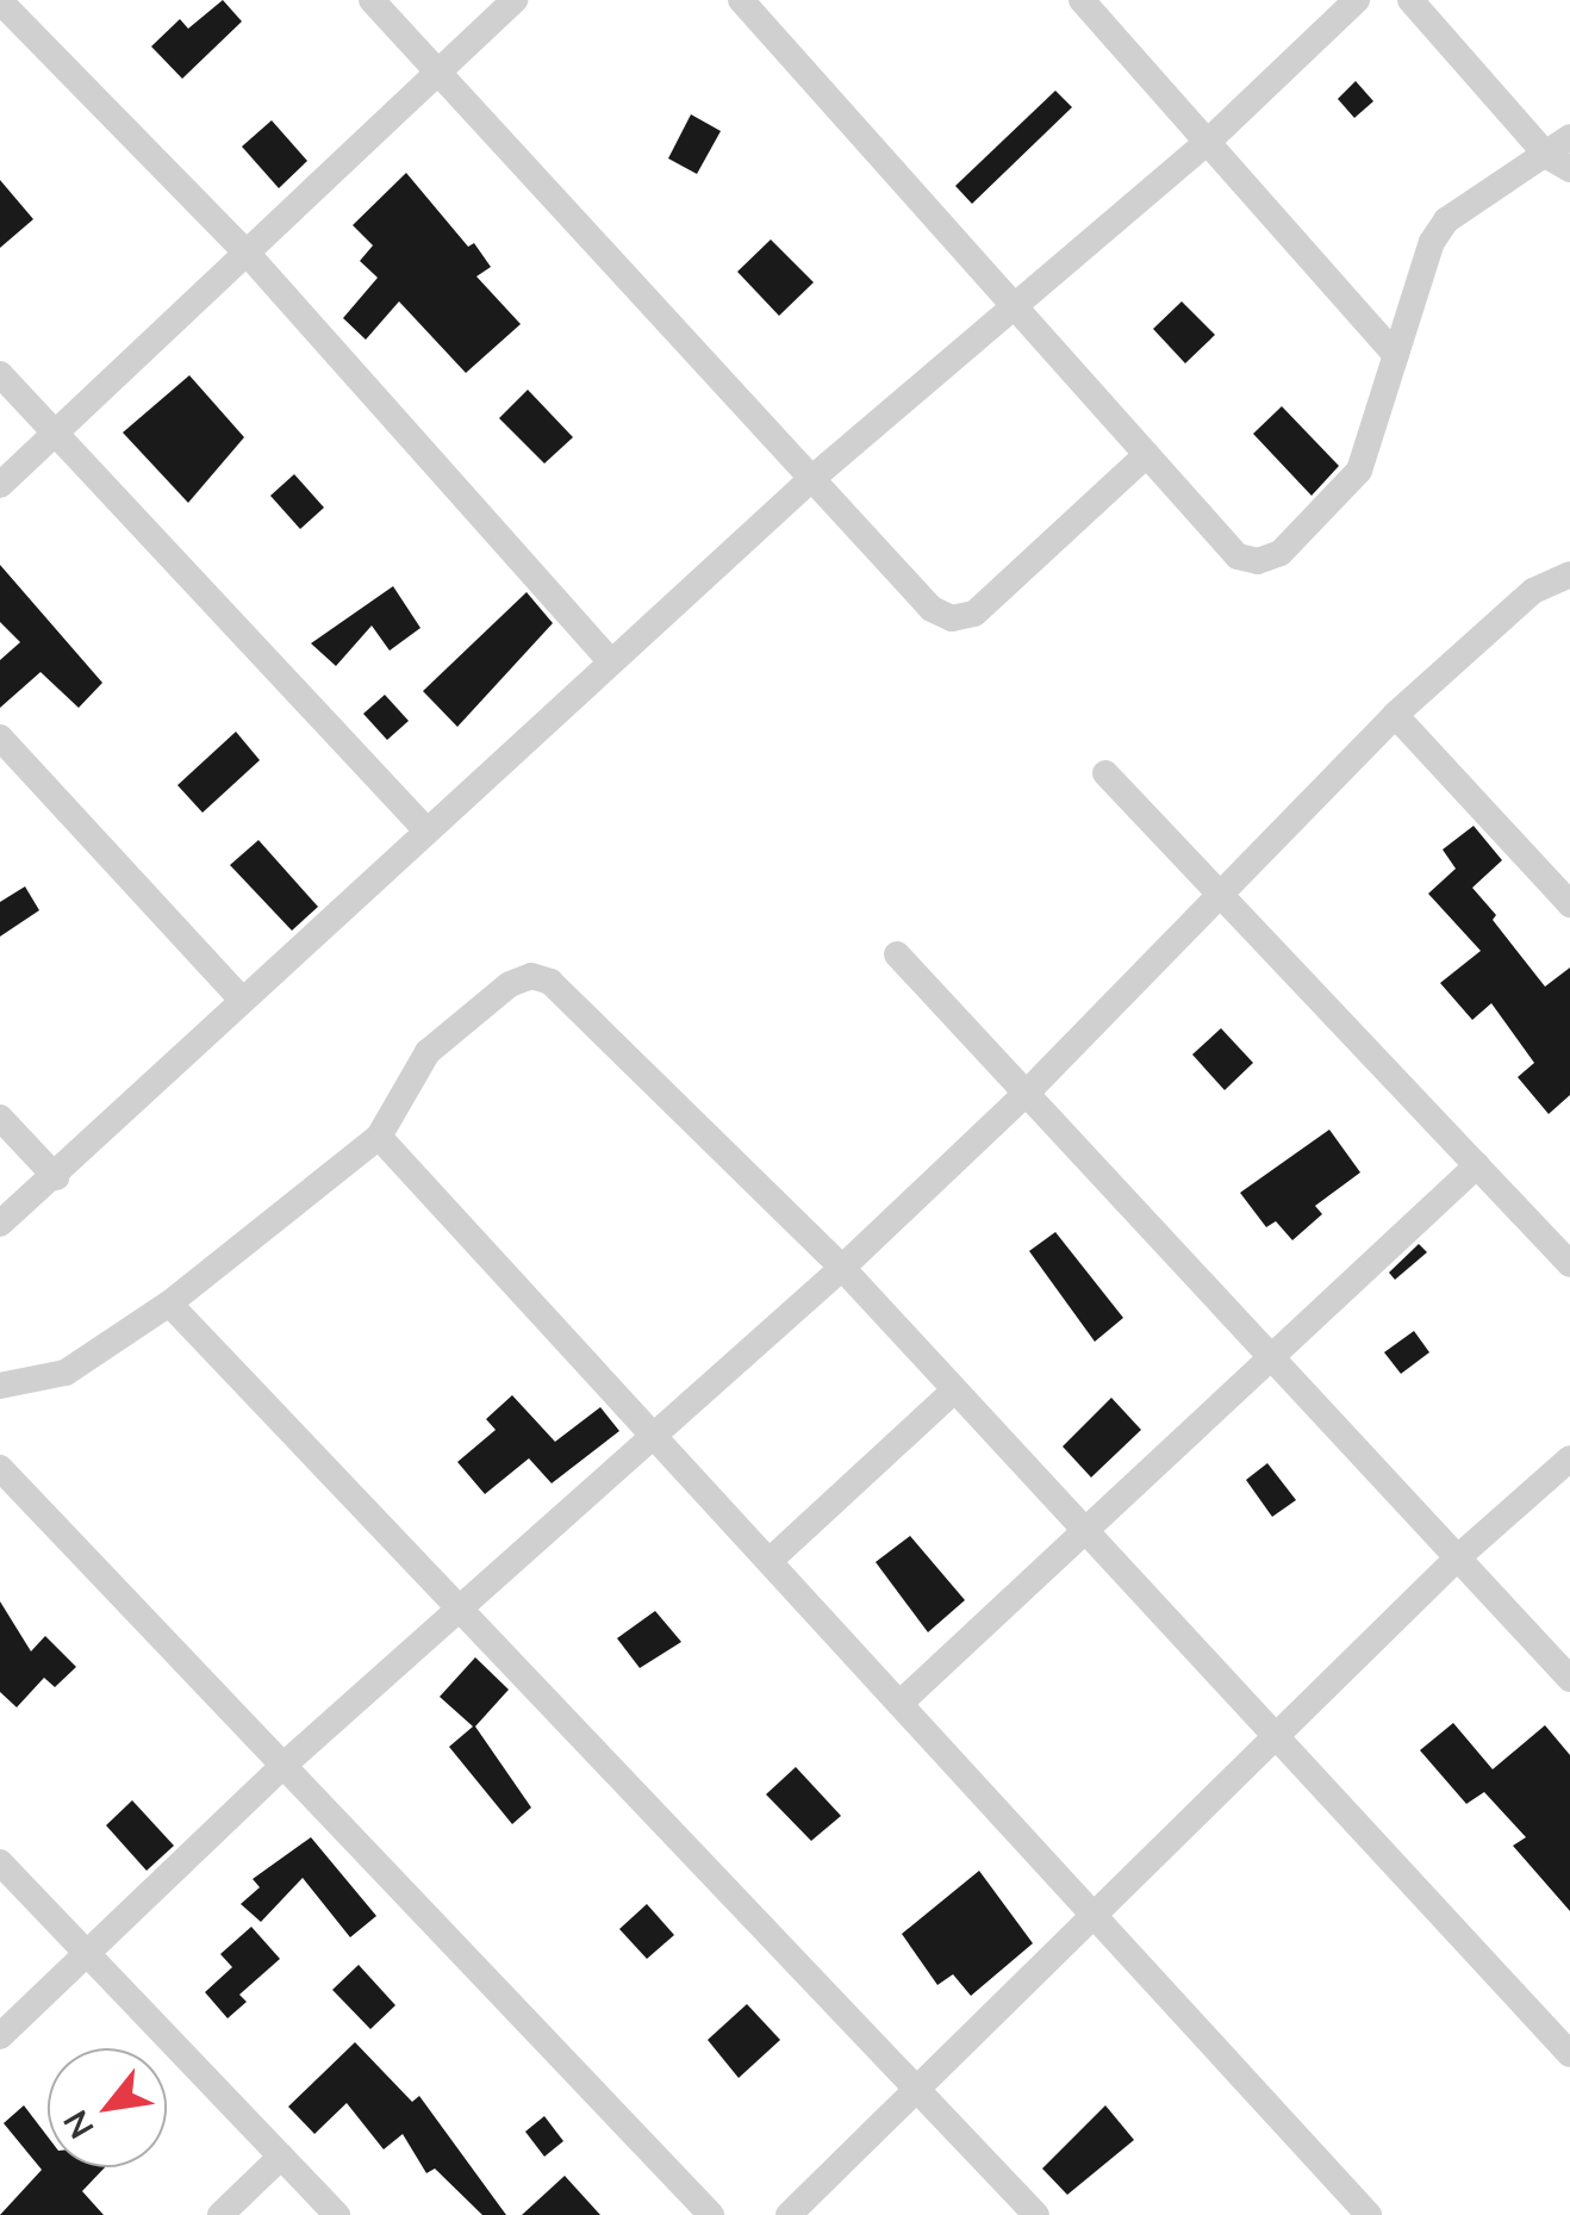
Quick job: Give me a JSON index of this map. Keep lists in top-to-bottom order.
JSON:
{
  "north": "bottom left"
}
